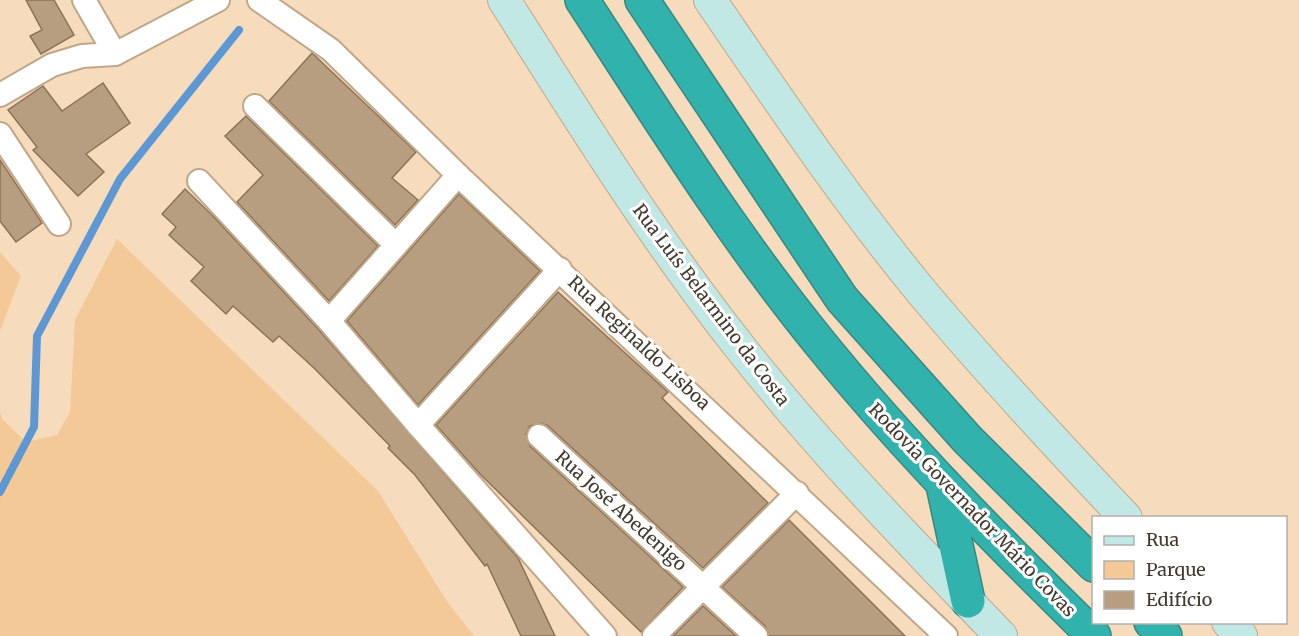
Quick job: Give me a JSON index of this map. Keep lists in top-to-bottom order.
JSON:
{
  "streets": {
    "highway": ["Rodovia Governador Mário Covas"],
    "main road": ["Rua Luís Belarmino da Costa"],
    "street": ["Rua Reginaldo Lisboa", "Rua José Abedenigo"]
  },
  "legend": ["Rua", "Parque", "Edifício"]
}
